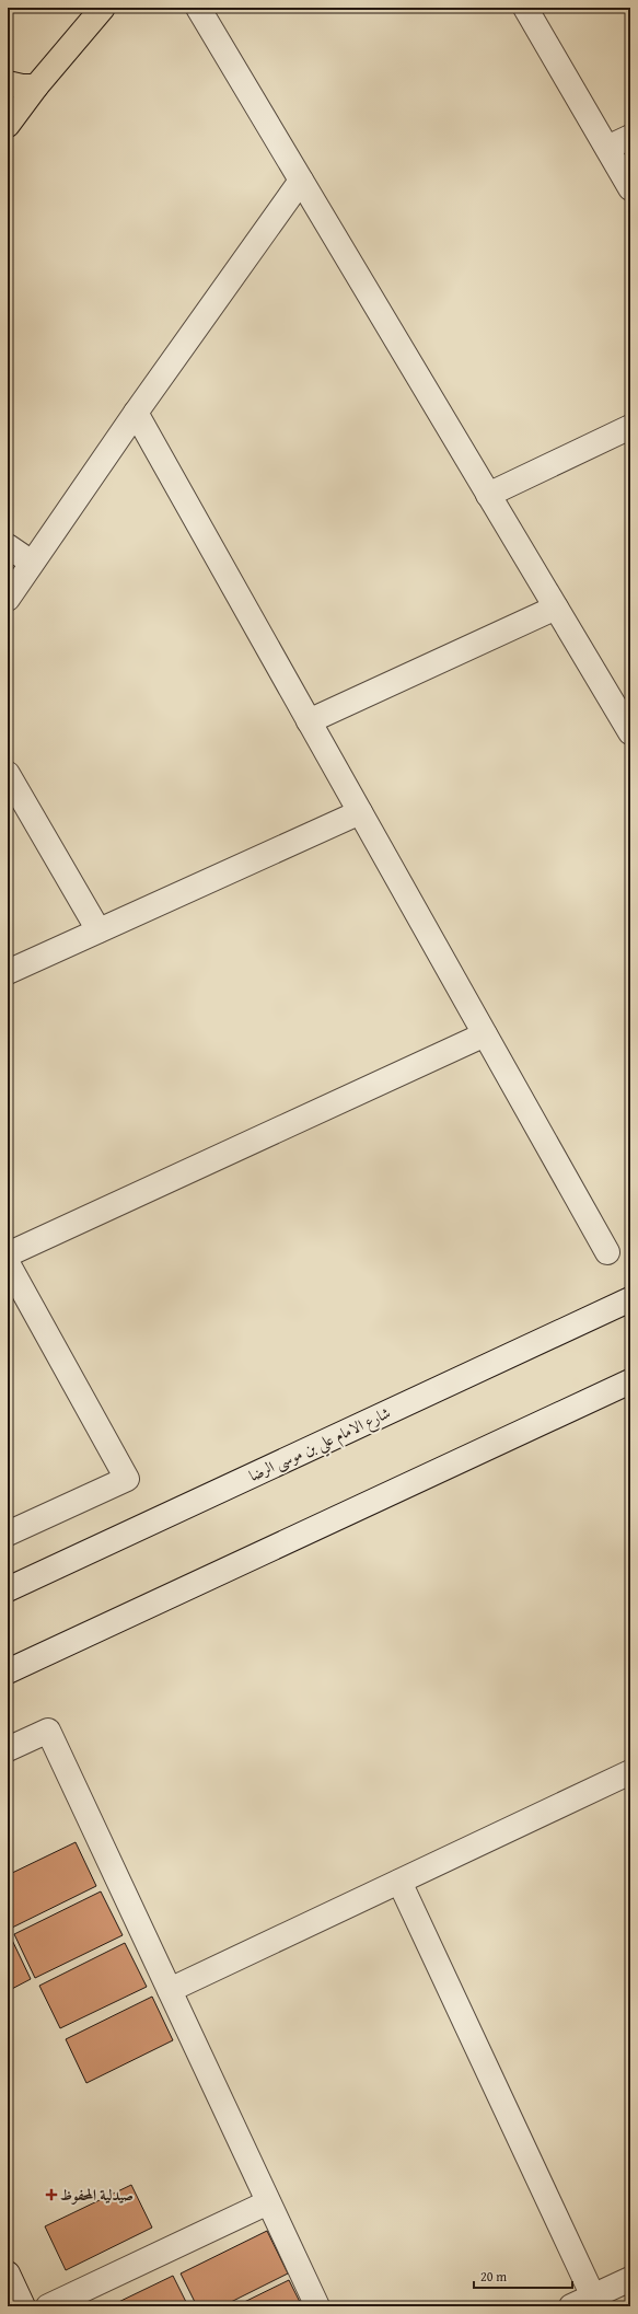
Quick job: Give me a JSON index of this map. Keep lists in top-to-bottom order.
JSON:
{
  "streets": {
    "street": ["شارع الامام علي بن موسى الرضا"]
  },
  "places": {
    "health": ["صيدلية المحفوظ"]
  },
  "scale_bar": "20 m"
}
